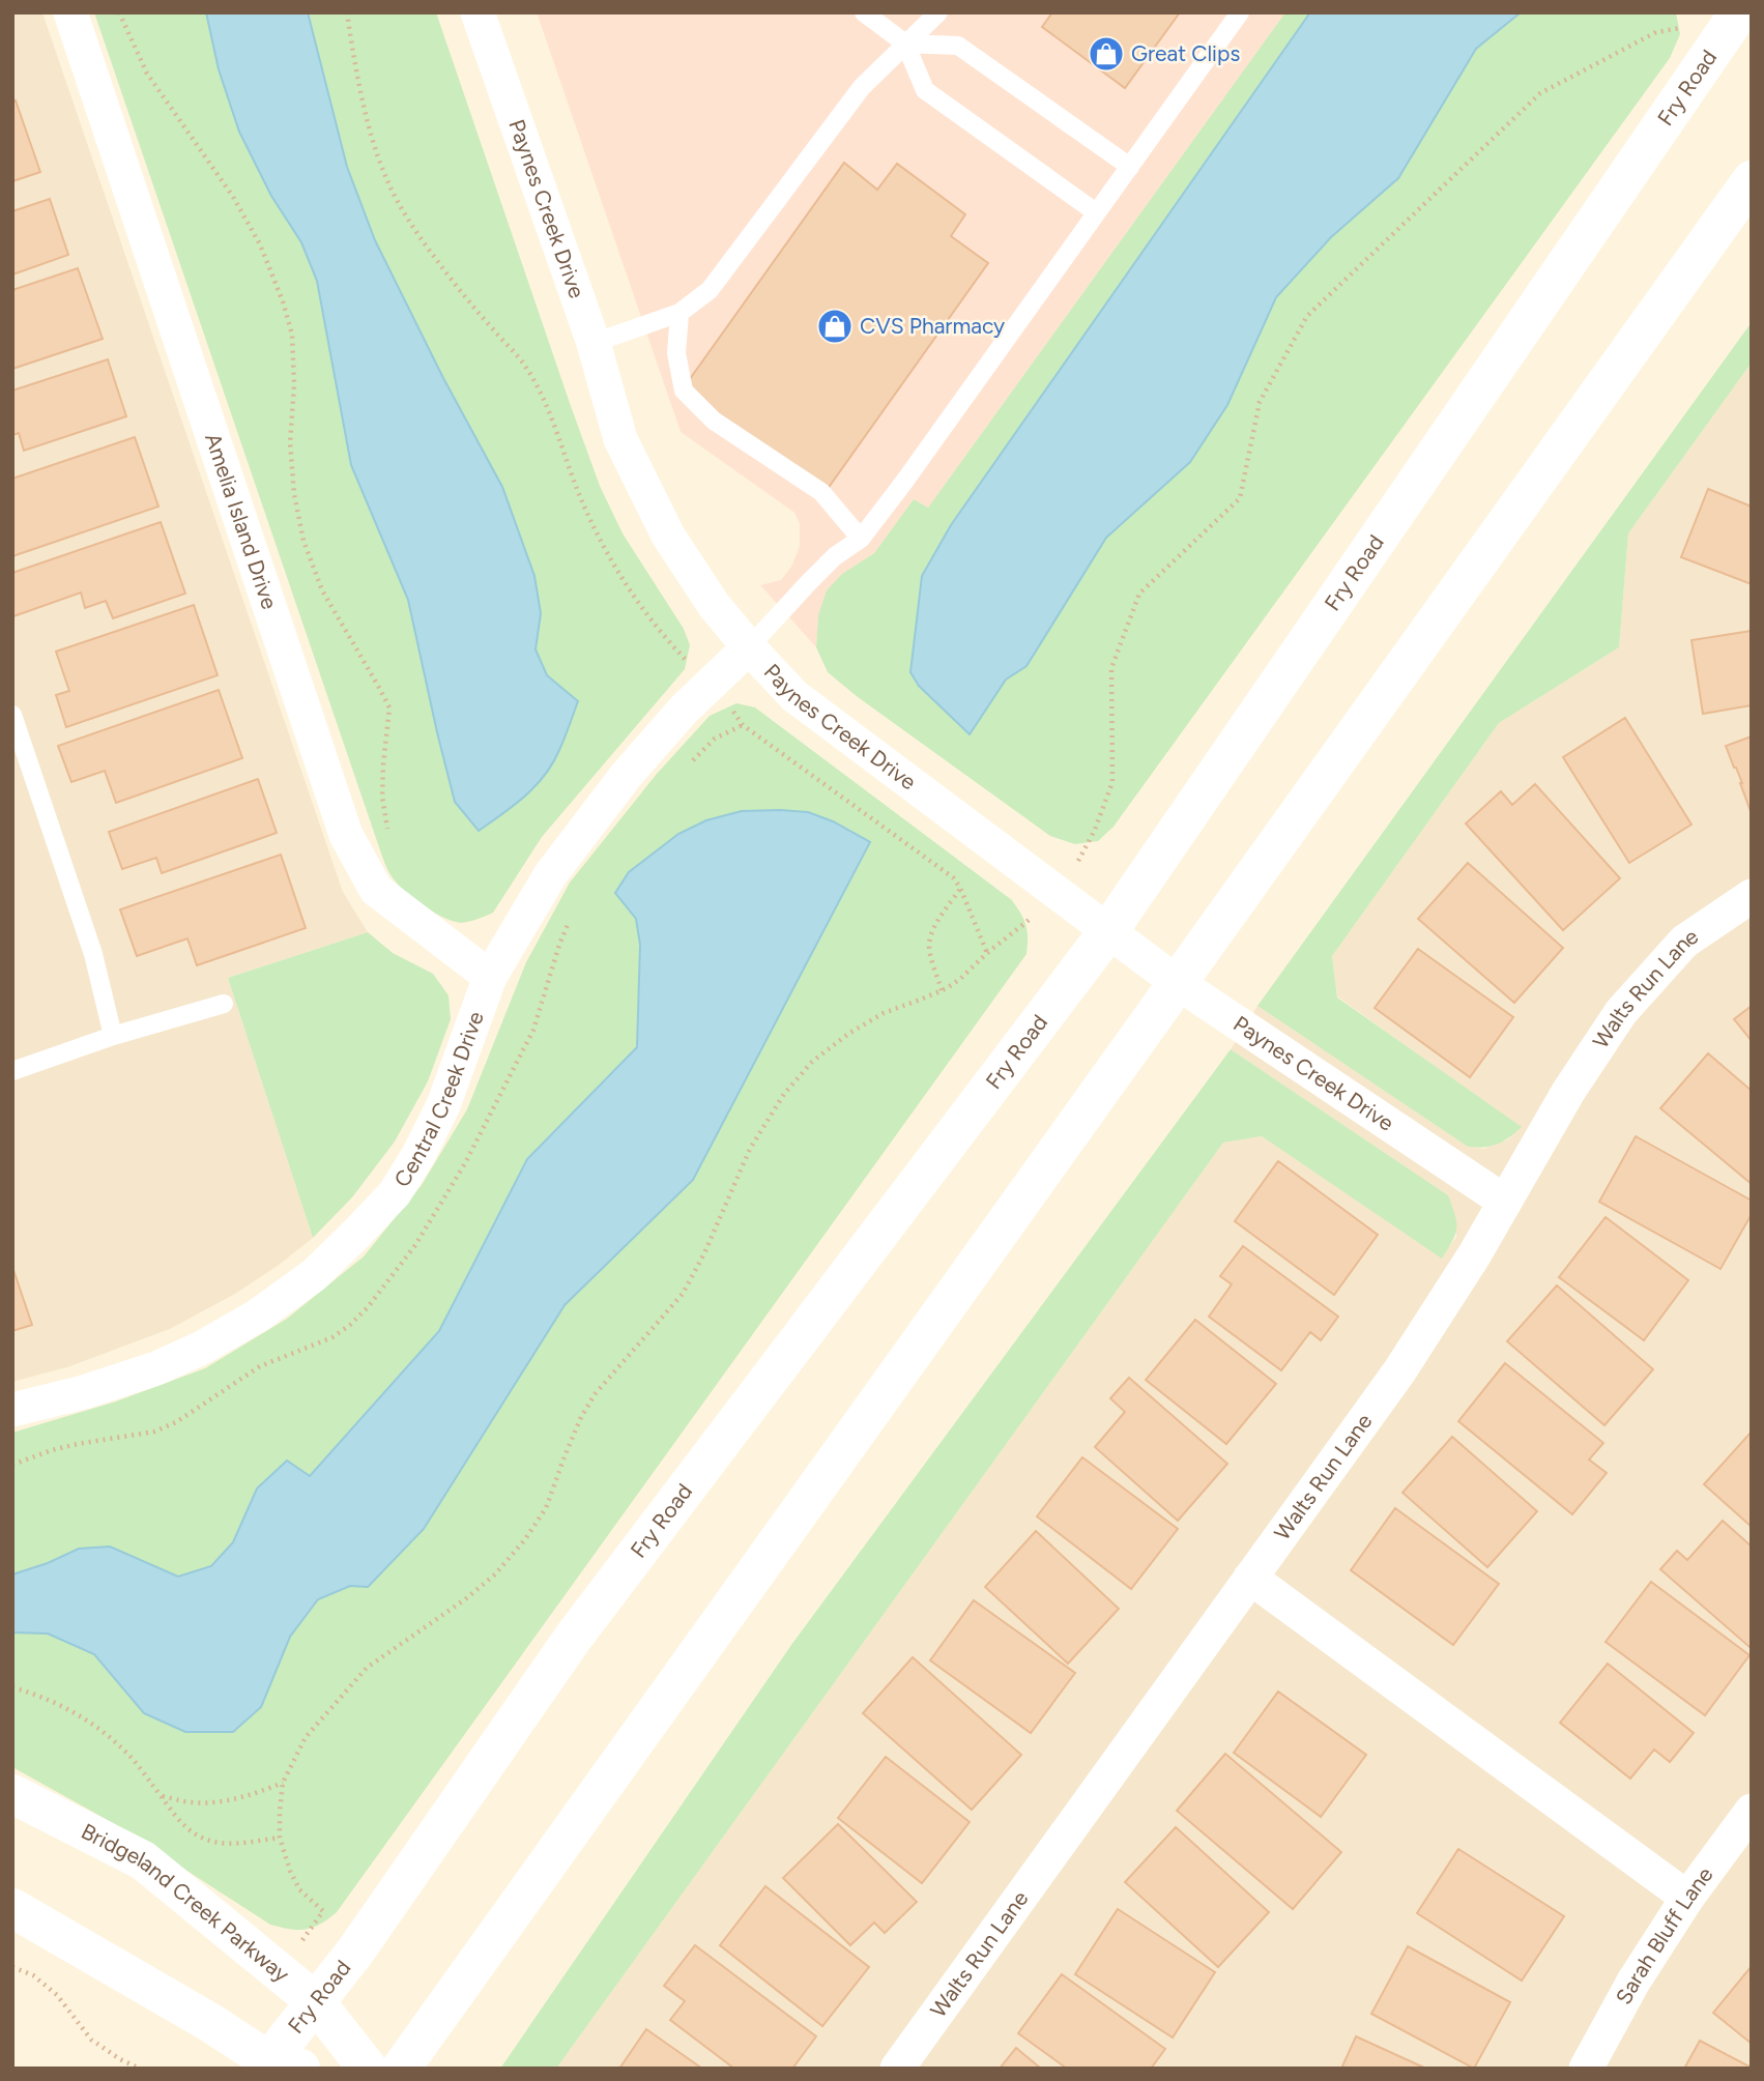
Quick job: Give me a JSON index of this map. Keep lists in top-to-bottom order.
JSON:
{
  "streets": {
    "main road": ["Fry Road", "Bridgeland Creek Parkway"],
    "street": [
      "Paynes Creek Drive",
      "Amelia Island Drive",
      "Walts Run Lane",
      "Central Creek Drive",
      "Sarah Bluff Lane"
    ]
  },
  "crossings": [
    ["Fry Road", "Paynes Creek Drive"],
    ["Fry Road", "Bridgeland Creek Parkway"],
    ["Paynes Creek Drive", "Walts Run Lane"],
    ["Paynes Creek Drive", "Central Creek Drive"],
    ["Amelia Island Drive", "Central Creek Drive"]
  ],
  "places": {
    "shop": ["Great Clips", "CVS Pharmacy"]
  }
}
